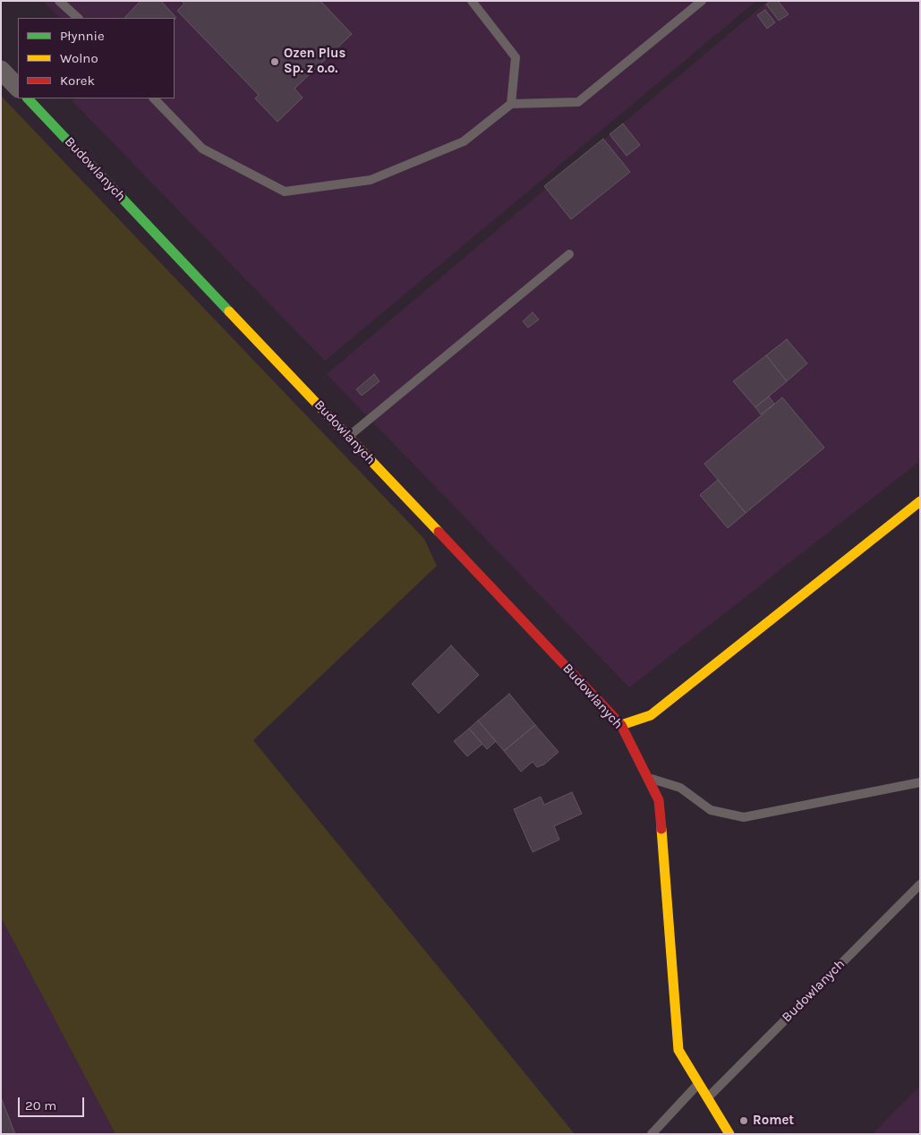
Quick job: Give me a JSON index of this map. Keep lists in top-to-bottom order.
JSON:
{
  "streets": {
    "street": ["Budowlanych"]
  },
  "places": ["Ozen Plus Sp. z o.o.", "Romet"],
  "legend": ["Płynnie", "Wolno", "Korek"],
  "scale_bar": "20 m"
}
